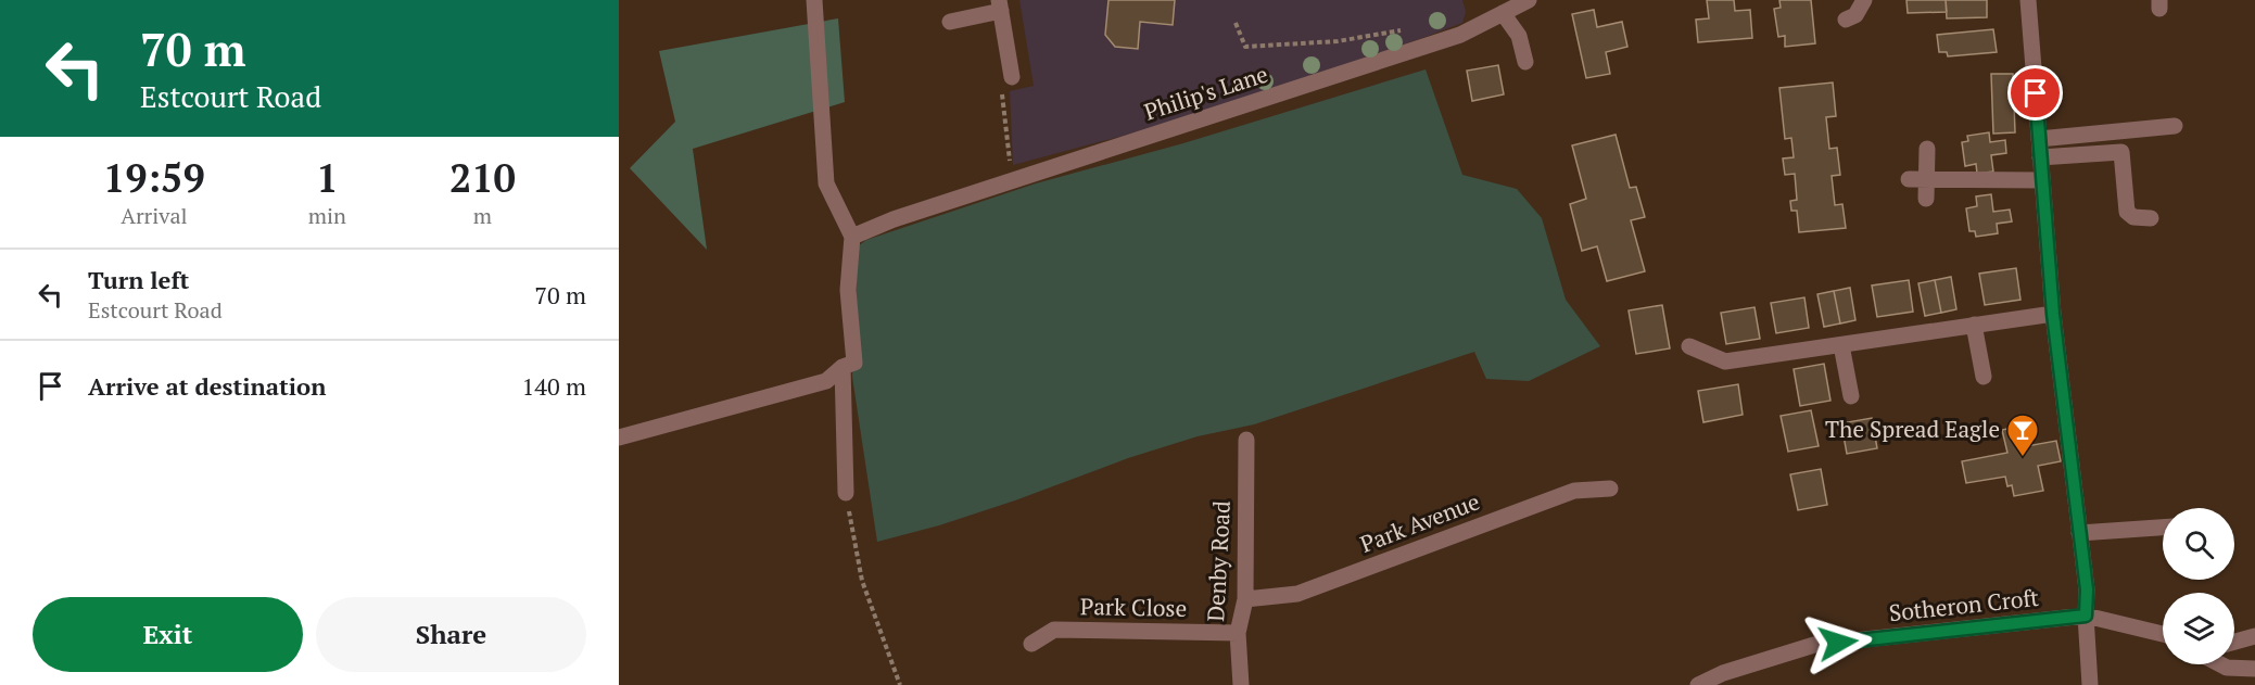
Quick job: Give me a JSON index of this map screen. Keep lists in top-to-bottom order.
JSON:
{
  "streets": {
    "street": [
      "Philip's Lane",
      "Park Avenue",
      "Denby Road",
      "Sotheron Croft",
      "Park Close"
    ]
  },
  "crossings": [
    ["Park Avenue", "Denby Road"],
    ["Denby Road", "Park Close"]
  ],
  "places": {
    "bar": ["The Spread Eagle"]
  },
  "page": {
    "turn": ["70 m", "Estcourt Road"],
    "eta": [
      "19:59",
      "Arrival",
      "1",
      "min",
      "210",
      "m"
    ],
    "list": [
      {
        "name": "Turn left",
        "note": "Estcourt Road",
        "value": "70 m"
      },
      {
        "name": "Arrive at destination",
        "value": "140 m"
      }
    ],
    "buttons": ["Exit", "Share"]
  }
}
